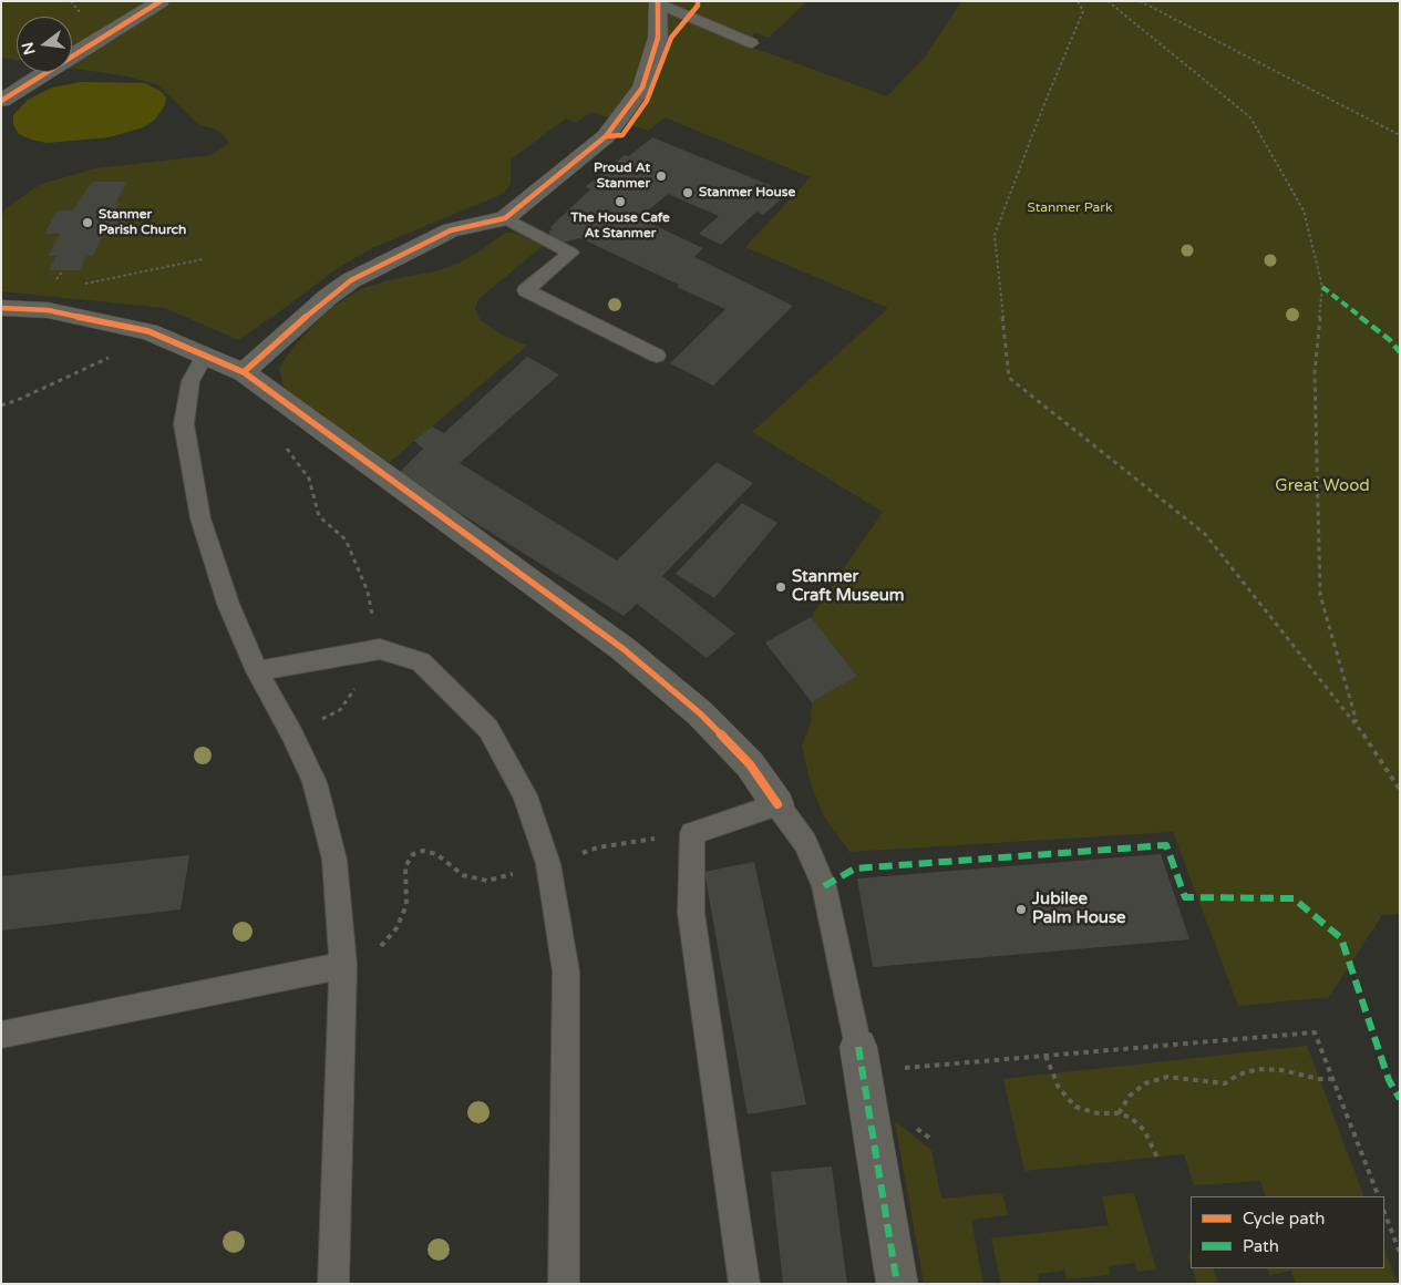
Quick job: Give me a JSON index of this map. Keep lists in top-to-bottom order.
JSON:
{
  "parks": ["Stanmer Park", "Great Wood"],
  "places": [
    "Proud At Stanmer",
    "Stanmer House",
    "The House Cafe At Stanmer",
    "Stanmer Parish Church",
    "Stanmer Craft Museum",
    "Jubilee Palm House"
  ],
  "legend": ["Cycle path", "Path"],
  "north": "left"
}
